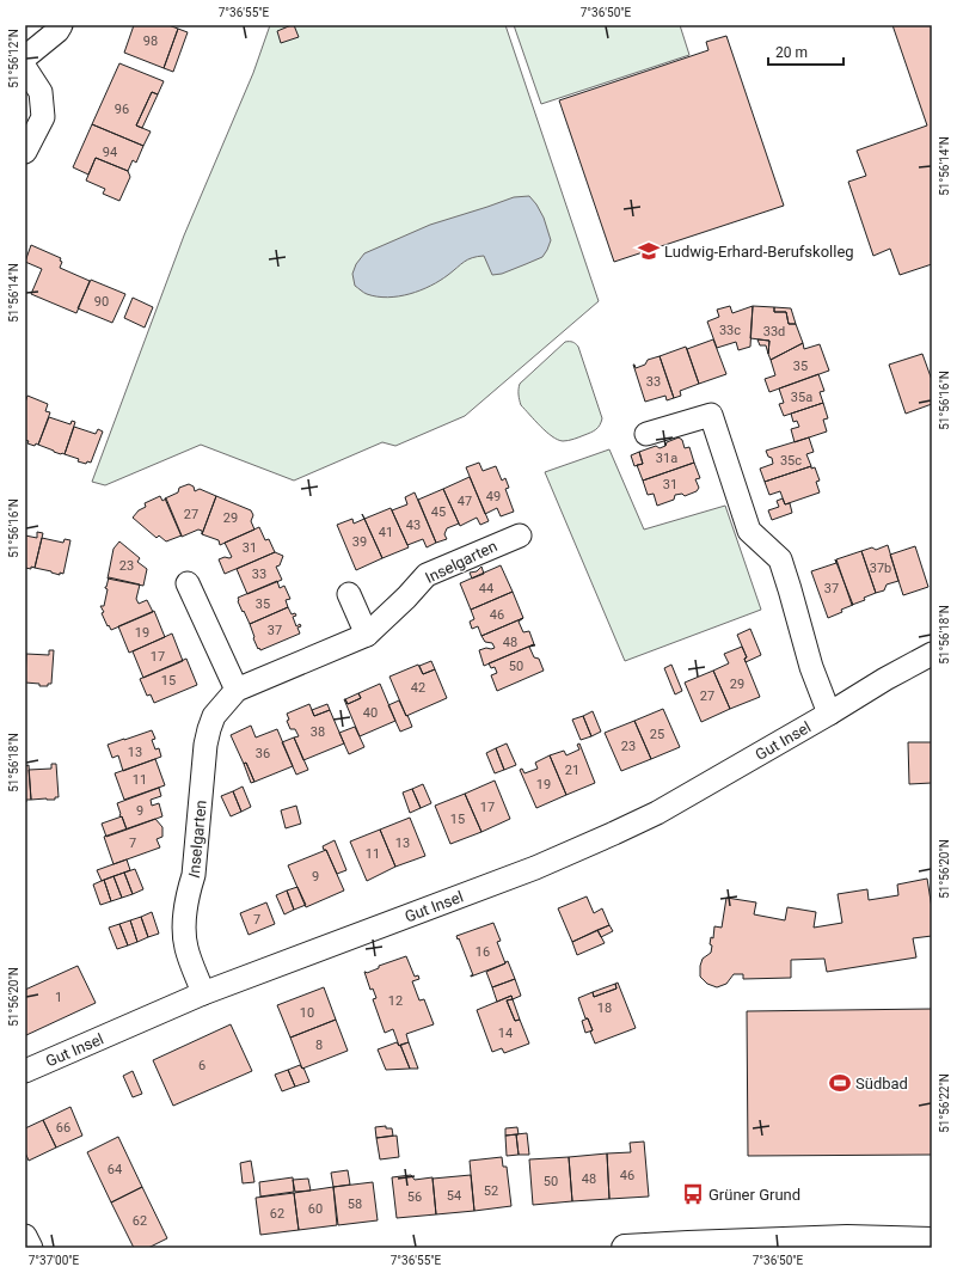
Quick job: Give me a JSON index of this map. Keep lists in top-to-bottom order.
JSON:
{
  "streets": {
    "street": ["Inselgarten", "Gut Insel"]
  },
  "crossings": [
    ["Inselgarten", "Gut Insel"]
  ],
  "places": {
    "school or university": ["Ludwig-Erhard-Berufskolleg"],
    "sports": ["Südbad"],
    "bus stop": ["Grüner Grund"]
  },
  "house_numbers": [
    "98",
    "96",
    "94",
    "90",
    "33c",
    "33d",
    "35",
    "33",
    "35a",
    "31a",
    "35c",
    "31",
    "49",
    "47",
    "45",
    "27",
    "29",
    "43",
    "41",
    "39",
    "31",
    "23",
    "37b",
    "33",
    "44",
    "37",
    "35",
    "46",
    "37",
    "19",
    "48",
    "17",
    "50",
    "15",
    "29",
    "42",
    "27",
    "40",
    "38",
    "25",
    "23",
    "13",
    "36",
    "21",
    "11",
    "19",
    "17",
    "9",
    "15",
    "7",
    "13",
    "11",
    "9",
    "7",
    "16",
    "1",
    "12",
    "18",
    "10",
    "14",
    "8",
    "6",
    "66",
    "64",
    "46",
    "48",
    "50",
    "52",
    "54",
    "56",
    "58",
    "60",
    "62",
    "62"
  ],
  "scale_bar": "20 m",
  "coordinates": [
    "7°36'55\"E",
    "7°36'50\"E",
    "51°56'12\"N",
    "51°56'14\"N",
    "51°56'16\"N",
    "51°56'18\"N",
    "51°56'20\"N",
    "51°56'22\"N",
    "7°37'00\"E"
  ]
}
